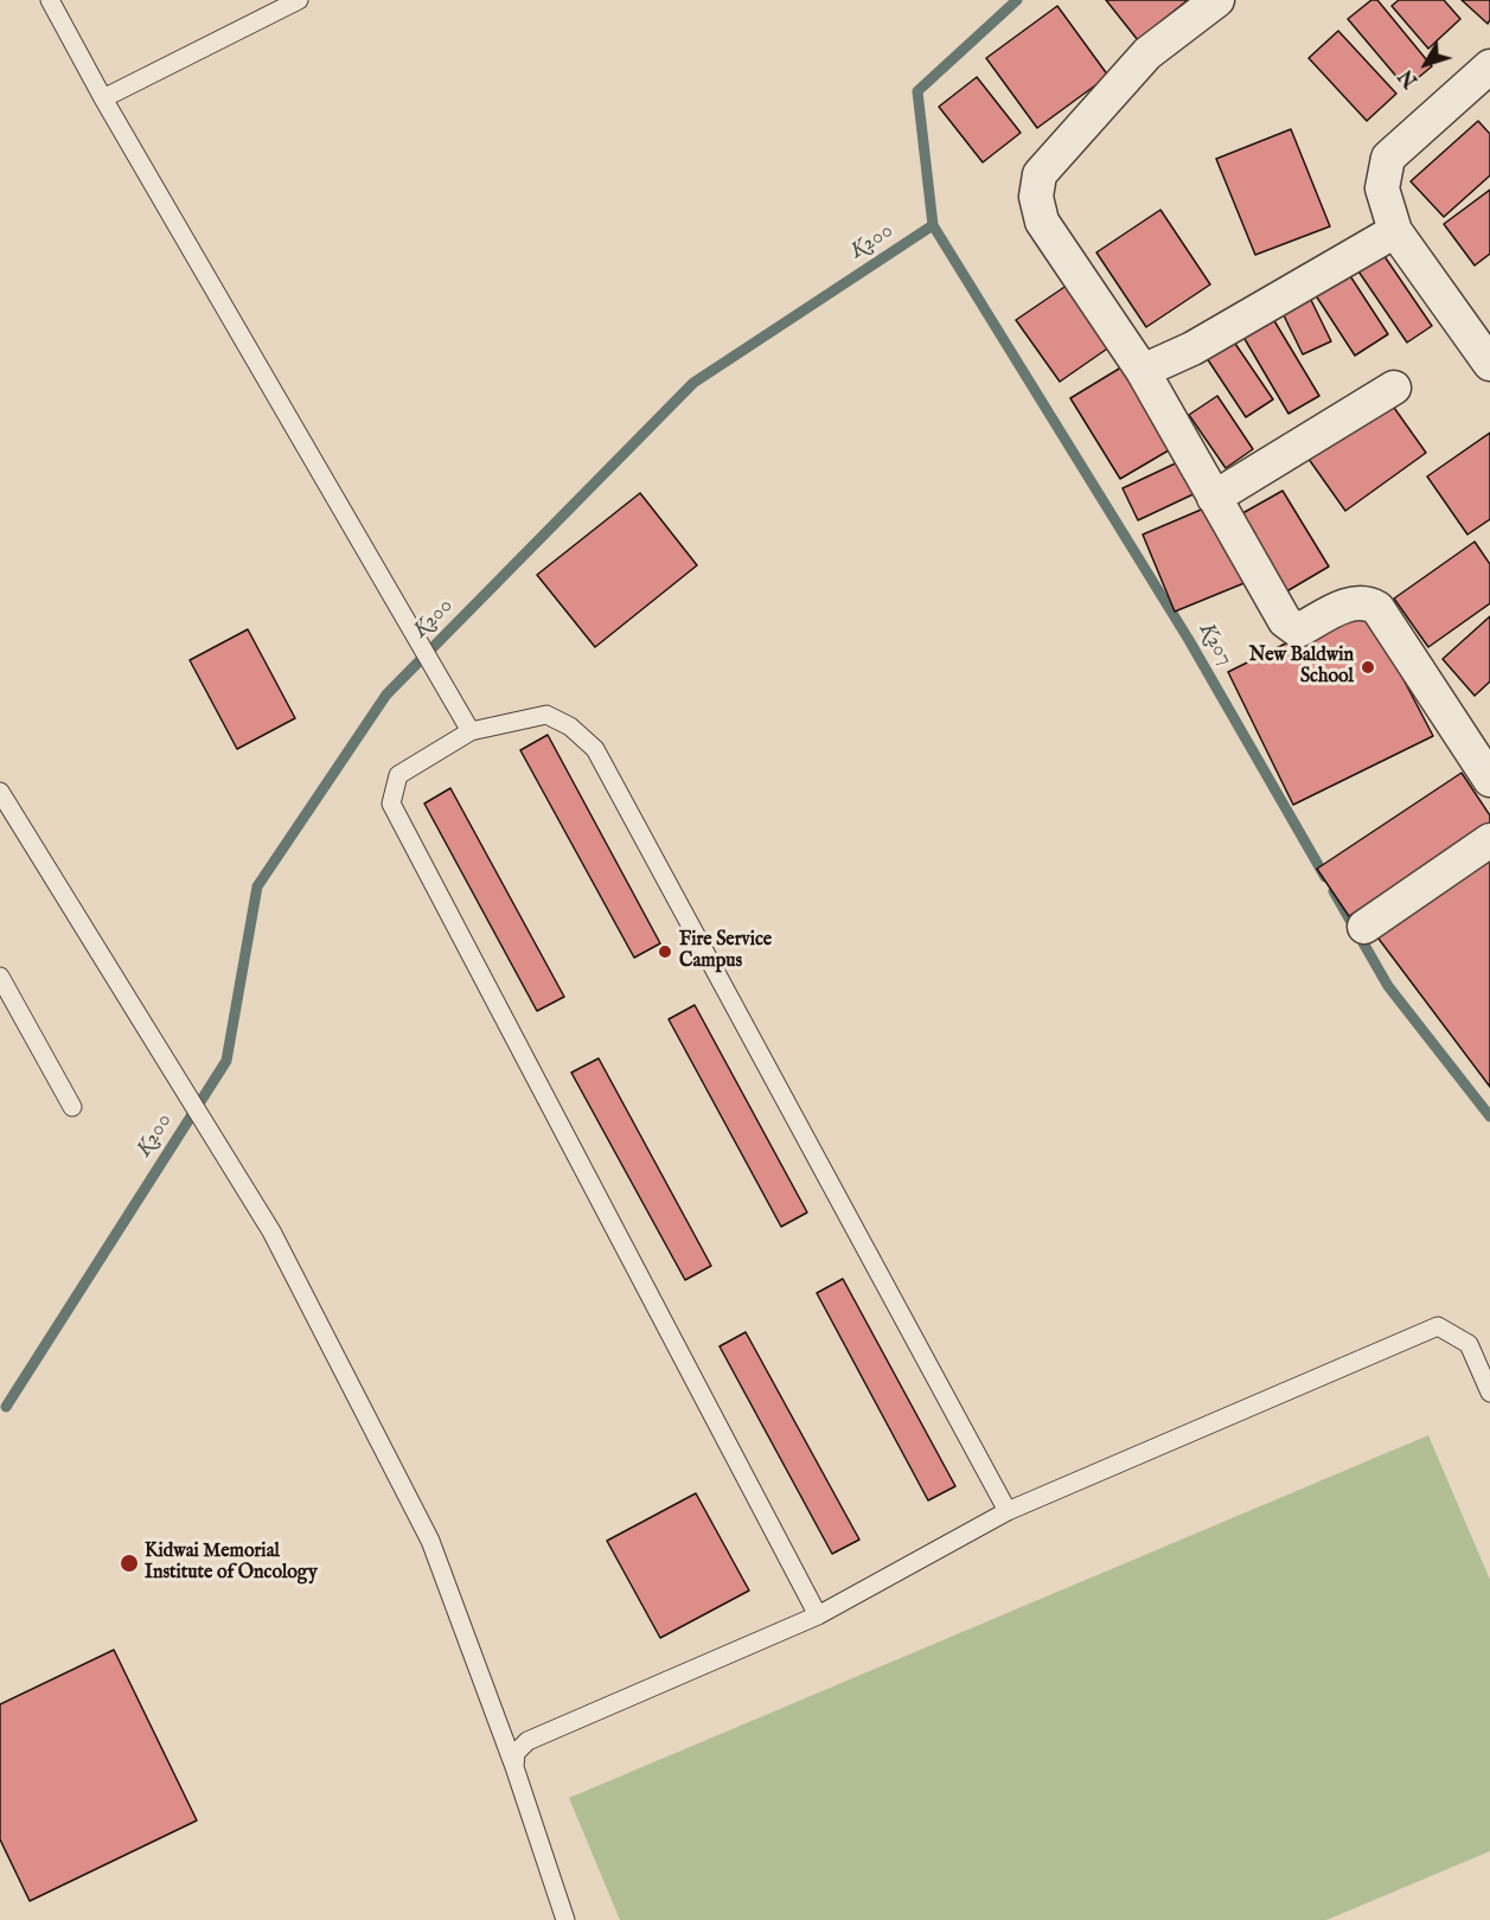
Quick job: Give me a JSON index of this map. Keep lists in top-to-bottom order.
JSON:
{
  "water": ["K200", "K207"],
  "places": ["New Baldwin School", "Fire Service Campus", "Kidwai Memorial Institute of Oncology"],
  "north": "bottom left"
}
